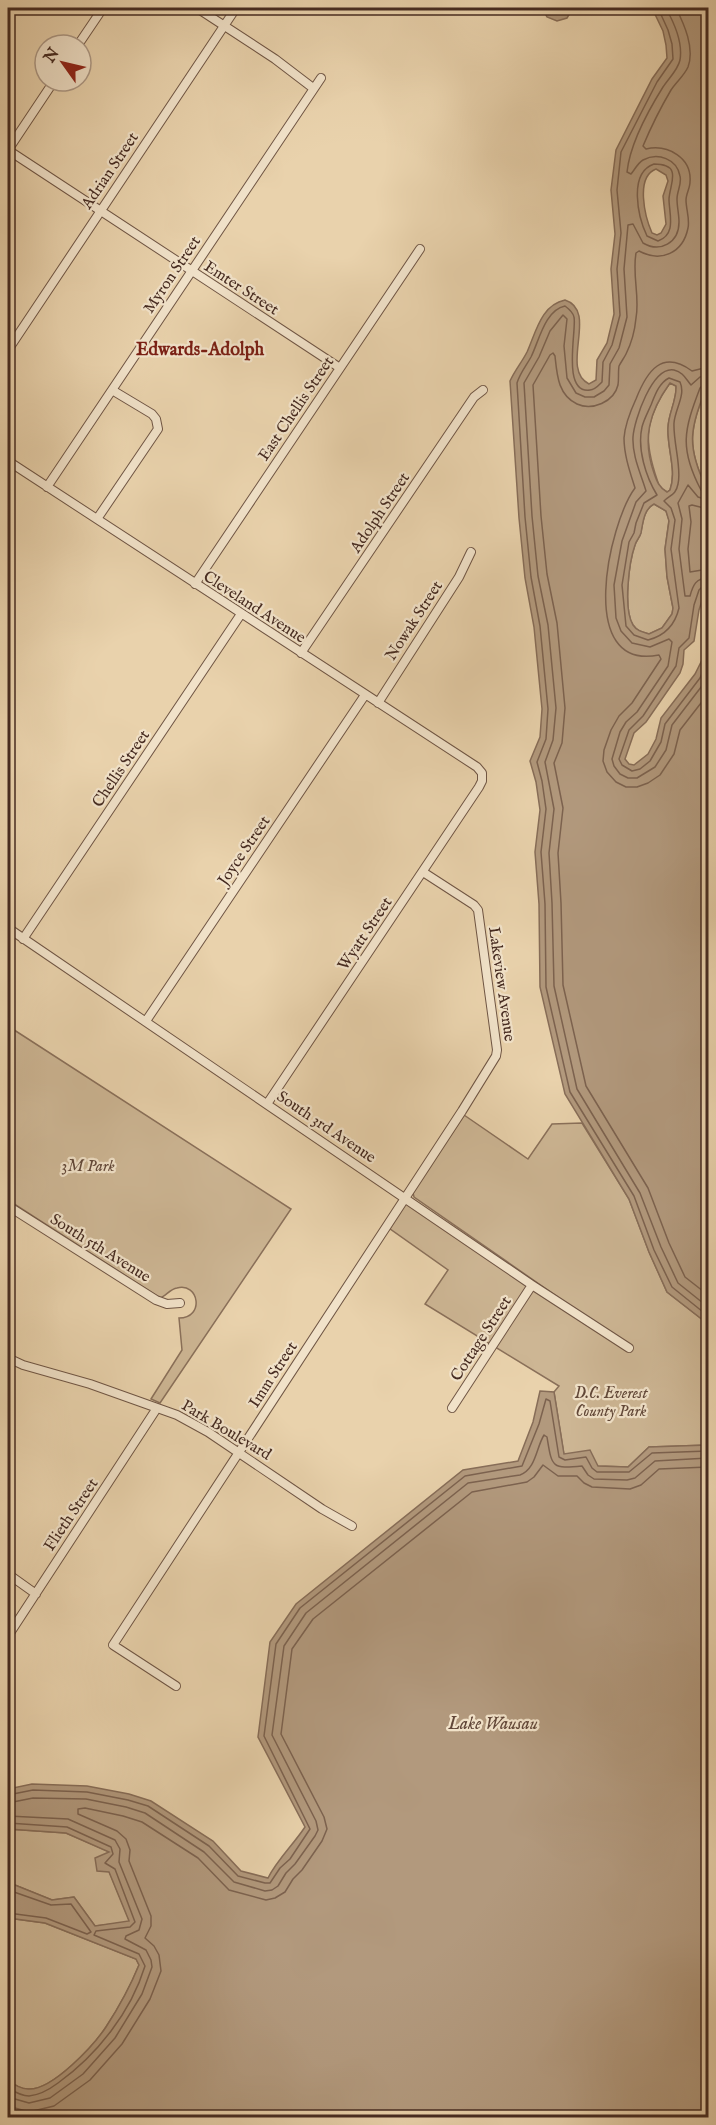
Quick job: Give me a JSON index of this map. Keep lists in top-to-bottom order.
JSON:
{
  "streets": {
    "street": [
      "Adrian Street",
      "Myron Street",
      "Emter Street",
      "East Chellis Street",
      "Adolph Street",
      "Cleveland Avenue",
      "Nowak Street",
      "Chellis Street",
      "Joyce Street",
      "Wyatt Street",
      "Lakeview Avenue",
      "South 3rd Avenue",
      "South 5th Avenue",
      "Cottage Street",
      "Imm Street",
      "Park Boulevard",
      "Flieth Street"
    ]
  },
  "crossings": [
    ["Adrian Street", "Emter Street"],
    ["Myron Street", "Emter Street"],
    ["Myron Street", "Cleveland Avenue"],
    ["Emter Street", "East Chellis Street"],
    ["East Chellis Street", "Cleveland Avenue"],
    ["Adolph Street", "Cleveland Avenue"],
    ["Cleveland Avenue", "Nowak Street"],
    ["Cleveland Avenue", "Chellis Street"],
    ["Cleveland Avenue", "Joyce Street"],
    ["Cleveland Avenue", "Wyatt Street"],
    ["Chellis Street", "South 3rd Avenue"],
    ["Joyce Street", "South 3rd Avenue"],
    ["Wyatt Street", "Lakeview Avenue"],
    ["Wyatt Street", "South 3rd Avenue"],
    ["Lakeview Avenue", "Imm Street"],
    ["South 3rd Avenue", "Cottage Street"],
    ["South 3rd Avenue", "Imm Street"],
    ["Imm Street", "Park Boulevard"],
    ["Park Boulevard", "Flieth Street"]
  ],
  "districts": ["Edwards-Adolph"],
  "water": ["Lake Wausau"],
  "parks": ["3M Park", "D.C. Everest County Park"],
  "north": "top left"
}
